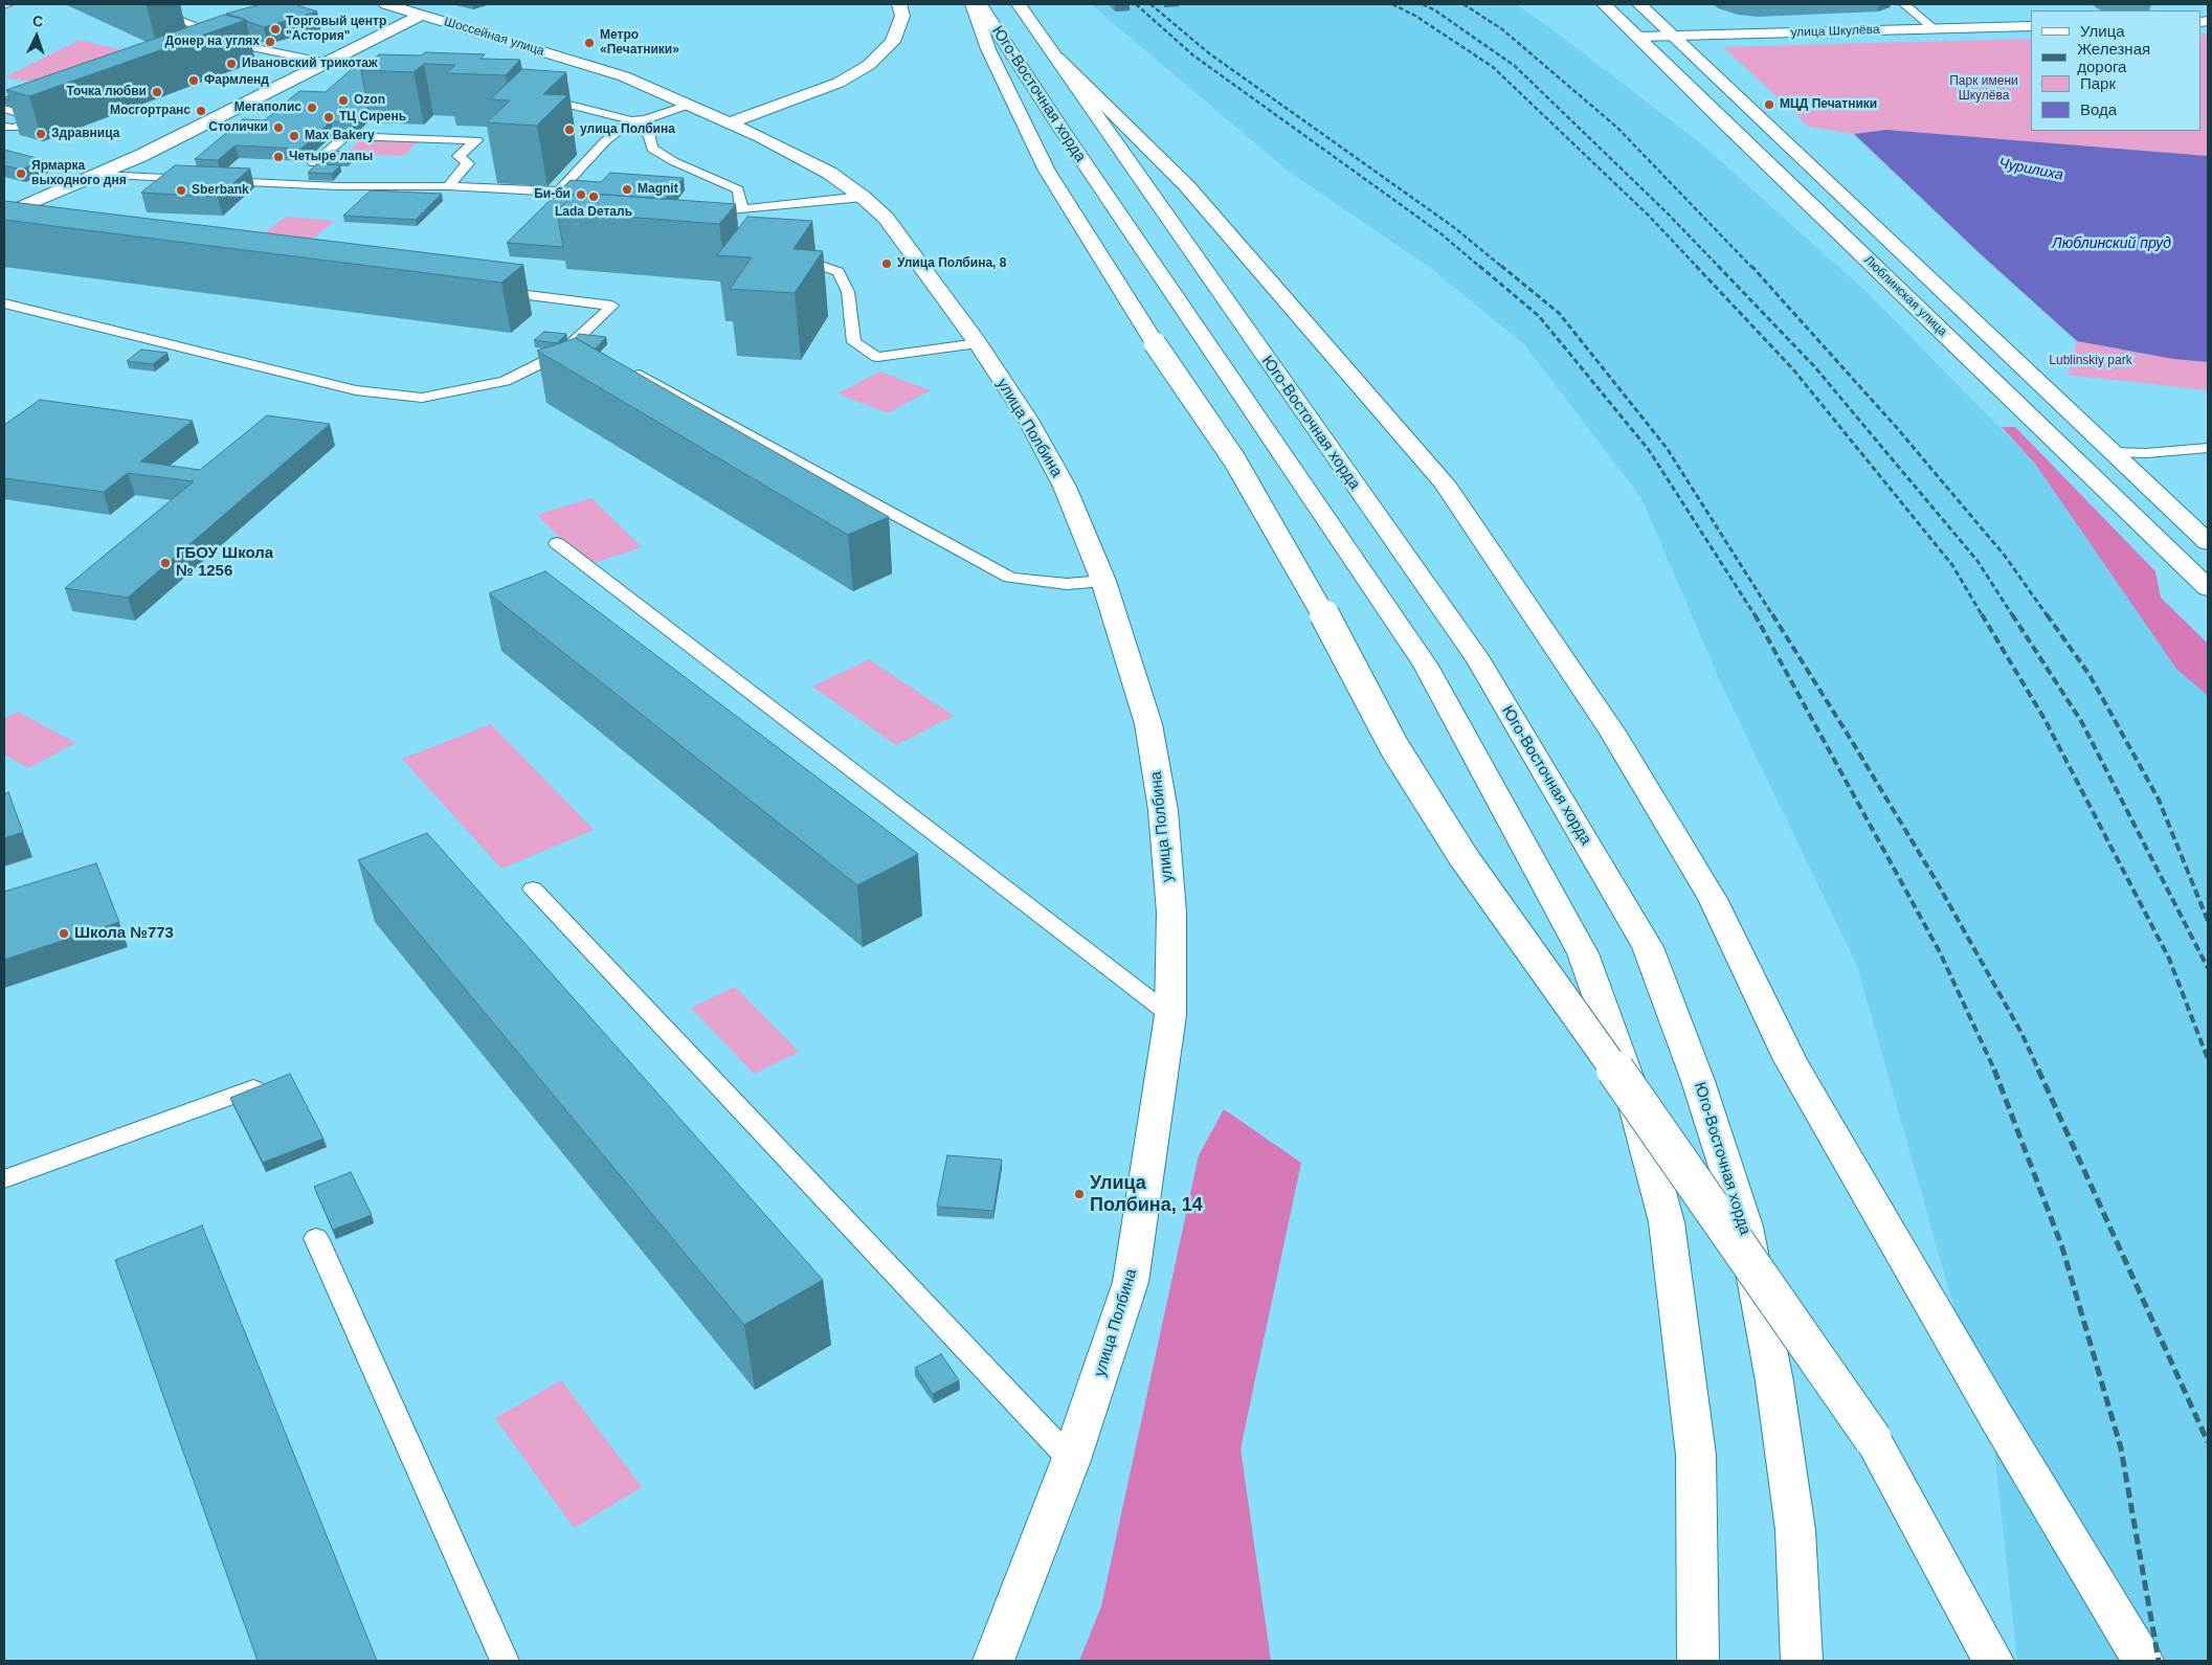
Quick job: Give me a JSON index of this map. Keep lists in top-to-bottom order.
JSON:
{
  "streets": {
    "main road": [
      "улица Шкулёва",
      "Шоссейная улица",
      "Юго-Восточная хорда",
      "Люблинская улица",
      "улица Полбина"
    ]
  },
  "crossings": [
    ["улица Шкулёва", "Люблинская улица"],
    ["Шоссейная улица", "улица Полбина"]
  ],
  "water": ["Чурилиха", "Люблинский пруд"],
  "parks": ["Парк имени Шкулёва", "Lublinskiy park"],
  "places": [
    "Торговый центр \"Астория\"",
    "Донер на углях",
    "Метро «Печатники»",
    "Ивановский трикотаж",
    "Фармленд",
    "Точка любви",
    "Ozon",
    "МЦД Печатники",
    "Мегаполис",
    "Мосгортранс",
    "ТЦ Сирень",
    "Столички",
    "улица Полбина",
    "Здравница",
    "Max Bakery",
    "Четыре лапы",
    "Ярмарка выходного дня",
    "Magnit",
    "Sberbank",
    "Би-би",
    "Lada Dеталь",
    "Улица Полбина, 8",
    "ГБОУ Школа № 1256",
    "Школа №773",
    "Улица Полбина, 14"
  ],
  "legend": [
    "Улица",
    "Железная дорога",
    "Парк",
    "Вода"
  ],
  "north": "top"
}
